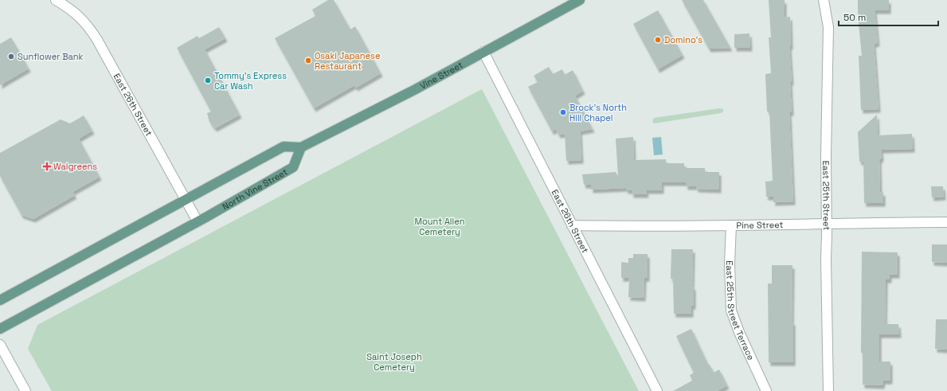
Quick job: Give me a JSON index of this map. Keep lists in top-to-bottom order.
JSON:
{
  "streets": {
    "main road": ["Vine Street", "North Vine Street"],
    "street": [
      "East 26th Street",
      "East 25th Street",
      "Pine Street",
      "East 25th Street Terrace"
    ]
  },
  "crossings": [
    ["Vine Street", "East 26th Street"],
    ["Vine Street", "North Vine Street"],
    ["East 26th Street", "North Vine Street"],
    ["East 26th Street", "Pine Street"],
    ["East 25th Street", "Pine Street"],
    ["Pine Street", "East 25th Street Terrace"]
  ],
  "parks": ["Mount Allen Cemetery", "Saint Joseph Cemetery"],
  "places": {
    "other": [
      "Domino's",
      "Sunflower Bank",
      "Osaki Japanese Restaurant",
      "Tommy's Express Car Wash",
      "Brock's North Hill Chapel"
    ],
    "health": ["Walgreens"]
  },
  "scale_bar": "50 m"
}
